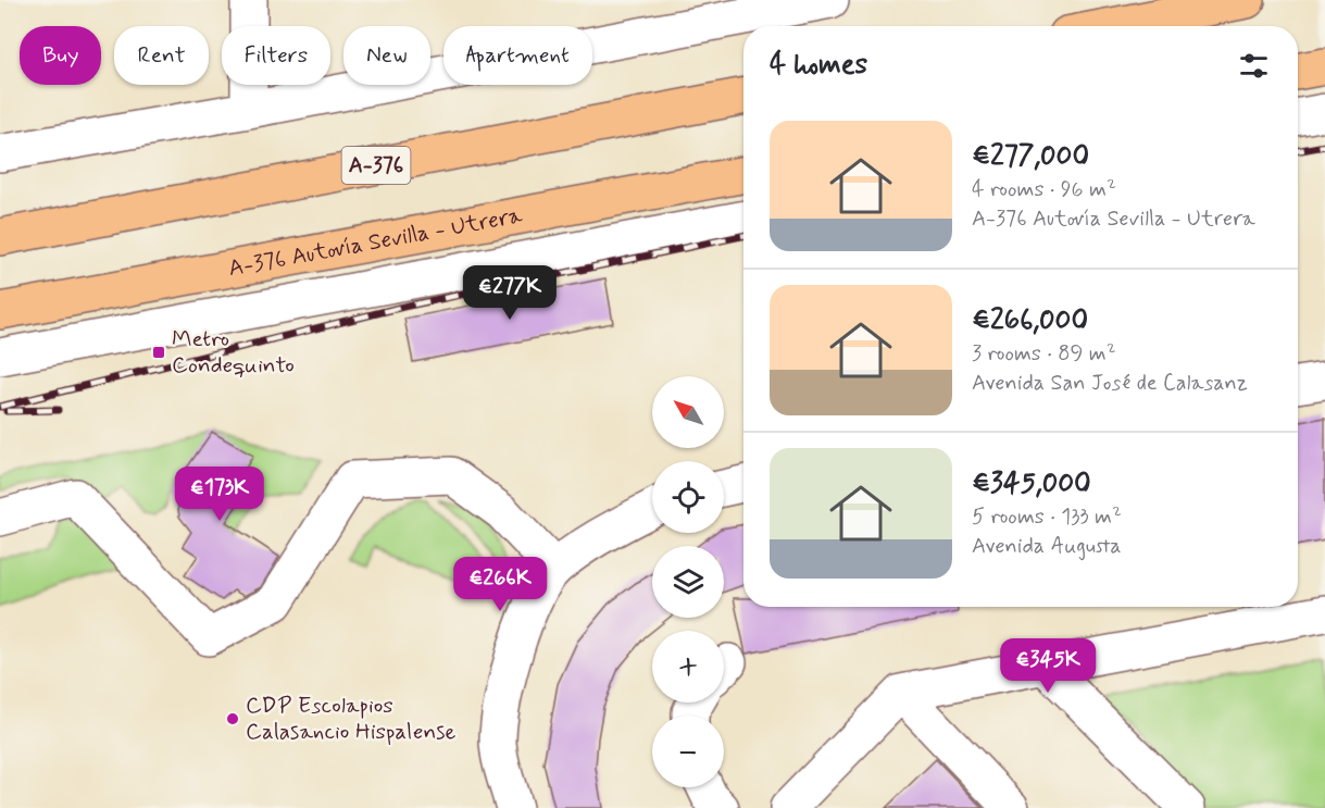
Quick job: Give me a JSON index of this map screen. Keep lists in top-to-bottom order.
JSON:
{
  "streets": {
    "main road": ["A-376", "A-376 Autovía Sevilla - Utrera"]
  },
  "places": {
    "transit": ["Metro Condequinto"],
    "other": ["CDP Escolapios Calasancio Hispalense"]
  },
  "north": "top left",
  "page": {
    "chip": [
      "Buy",
      "Rent",
      "Filters",
      "New",
      "Apartment"
    ],
    "heading": "4 homes",
    "list": [
      {
        "name": "€277,000",
        "note": "4 rooms · 96 m² · A-376 Autovía Sevilla - Utrera"
      },
      {
        "name": "€266,000",
        "note": "3 rooms · 89 m² · Avenida San José de Calasanz"
      },
      {
        "name": "€345,000",
        "note": "5 rooms · 133 m² · Avenida Augusta"
      }
    ],
    "price": [
      "€277K",
      "€173K",
      "€266K",
      "€345K"
    ],
    "map_buttons": ["+", "−"]
  }
}
